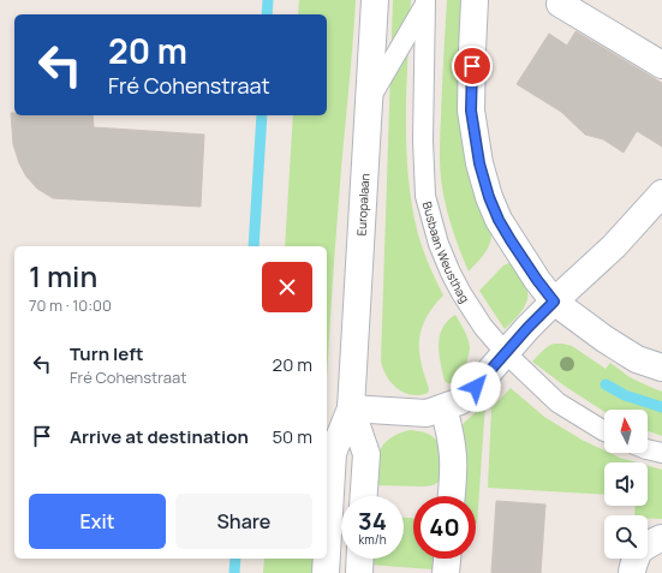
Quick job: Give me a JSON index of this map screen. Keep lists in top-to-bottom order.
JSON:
{
  "streets": {
    "street": ["Europalaan"],
    "lane": ["Busbaan Weusthag"]
  },
  "north": "top",
  "page": {
    "turn": ["20 m", "Fré Cohenstraat"],
    "heading": ["1 min", "70 m · 10:00"],
    "list": [
      {
        "name": "Turn left",
        "note": "Fré Cohenstraat",
        "value": "20 m"
      },
      {
        "name": "Arrive at destination",
        "value": "50 m"
      }
    ],
    "buttons": ["Exit", "Share"],
    "speed": "34 km/h",
    "limit": "40"
  }
}
